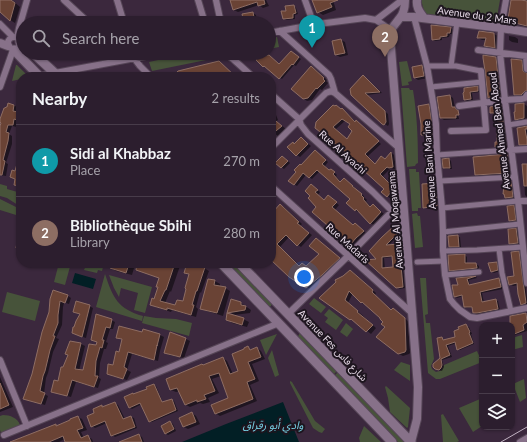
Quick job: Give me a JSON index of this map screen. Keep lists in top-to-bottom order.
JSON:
{
  "streets": {
    "main road": ["Avenue Fes شارع فاس"],
    "street": [
      "Avenue du 2 Mars",
      "Avenue Ahmed Ben Aboud",
      "Rue Al Ayachi",
      "Avenue Bani Marine",
      "Avenue Al Moqawama",
      "Rue Madaris"
    ]
  },
  "crossings": [
    ["Avenue du 2 Mars", "Avenue Ahmed Ben Aboud"],
    ["Avenue du 2 Mars", "Avenue Bani Marine"],
    ["Rue Al Ayachi", "Avenue Al Moqawama"],
    ["Avenue Al Moqawama", "Rue Madaris"],
    ["Avenue Al Moqawama", "Avenue Fes شارع فاس"]
  ],
  "water": ["وادي أبو رقراق"],
  "page": {
    "pins": ["1", "2"],
    "search": "Search here",
    "heading": ["Nearby", "2 results"],
    "list": [
      {
        "mark": "1",
        "name": "Sidi al Khabbaz",
        "note": "Place",
        "value": "270 m"
      },
      {
        "mark": "2",
        "name": "Bibliothèque Sbihi",
        "note": "Library",
        "value": "280 m"
      }
    ],
    "map_buttons": ["+", "−"]
  }
}
